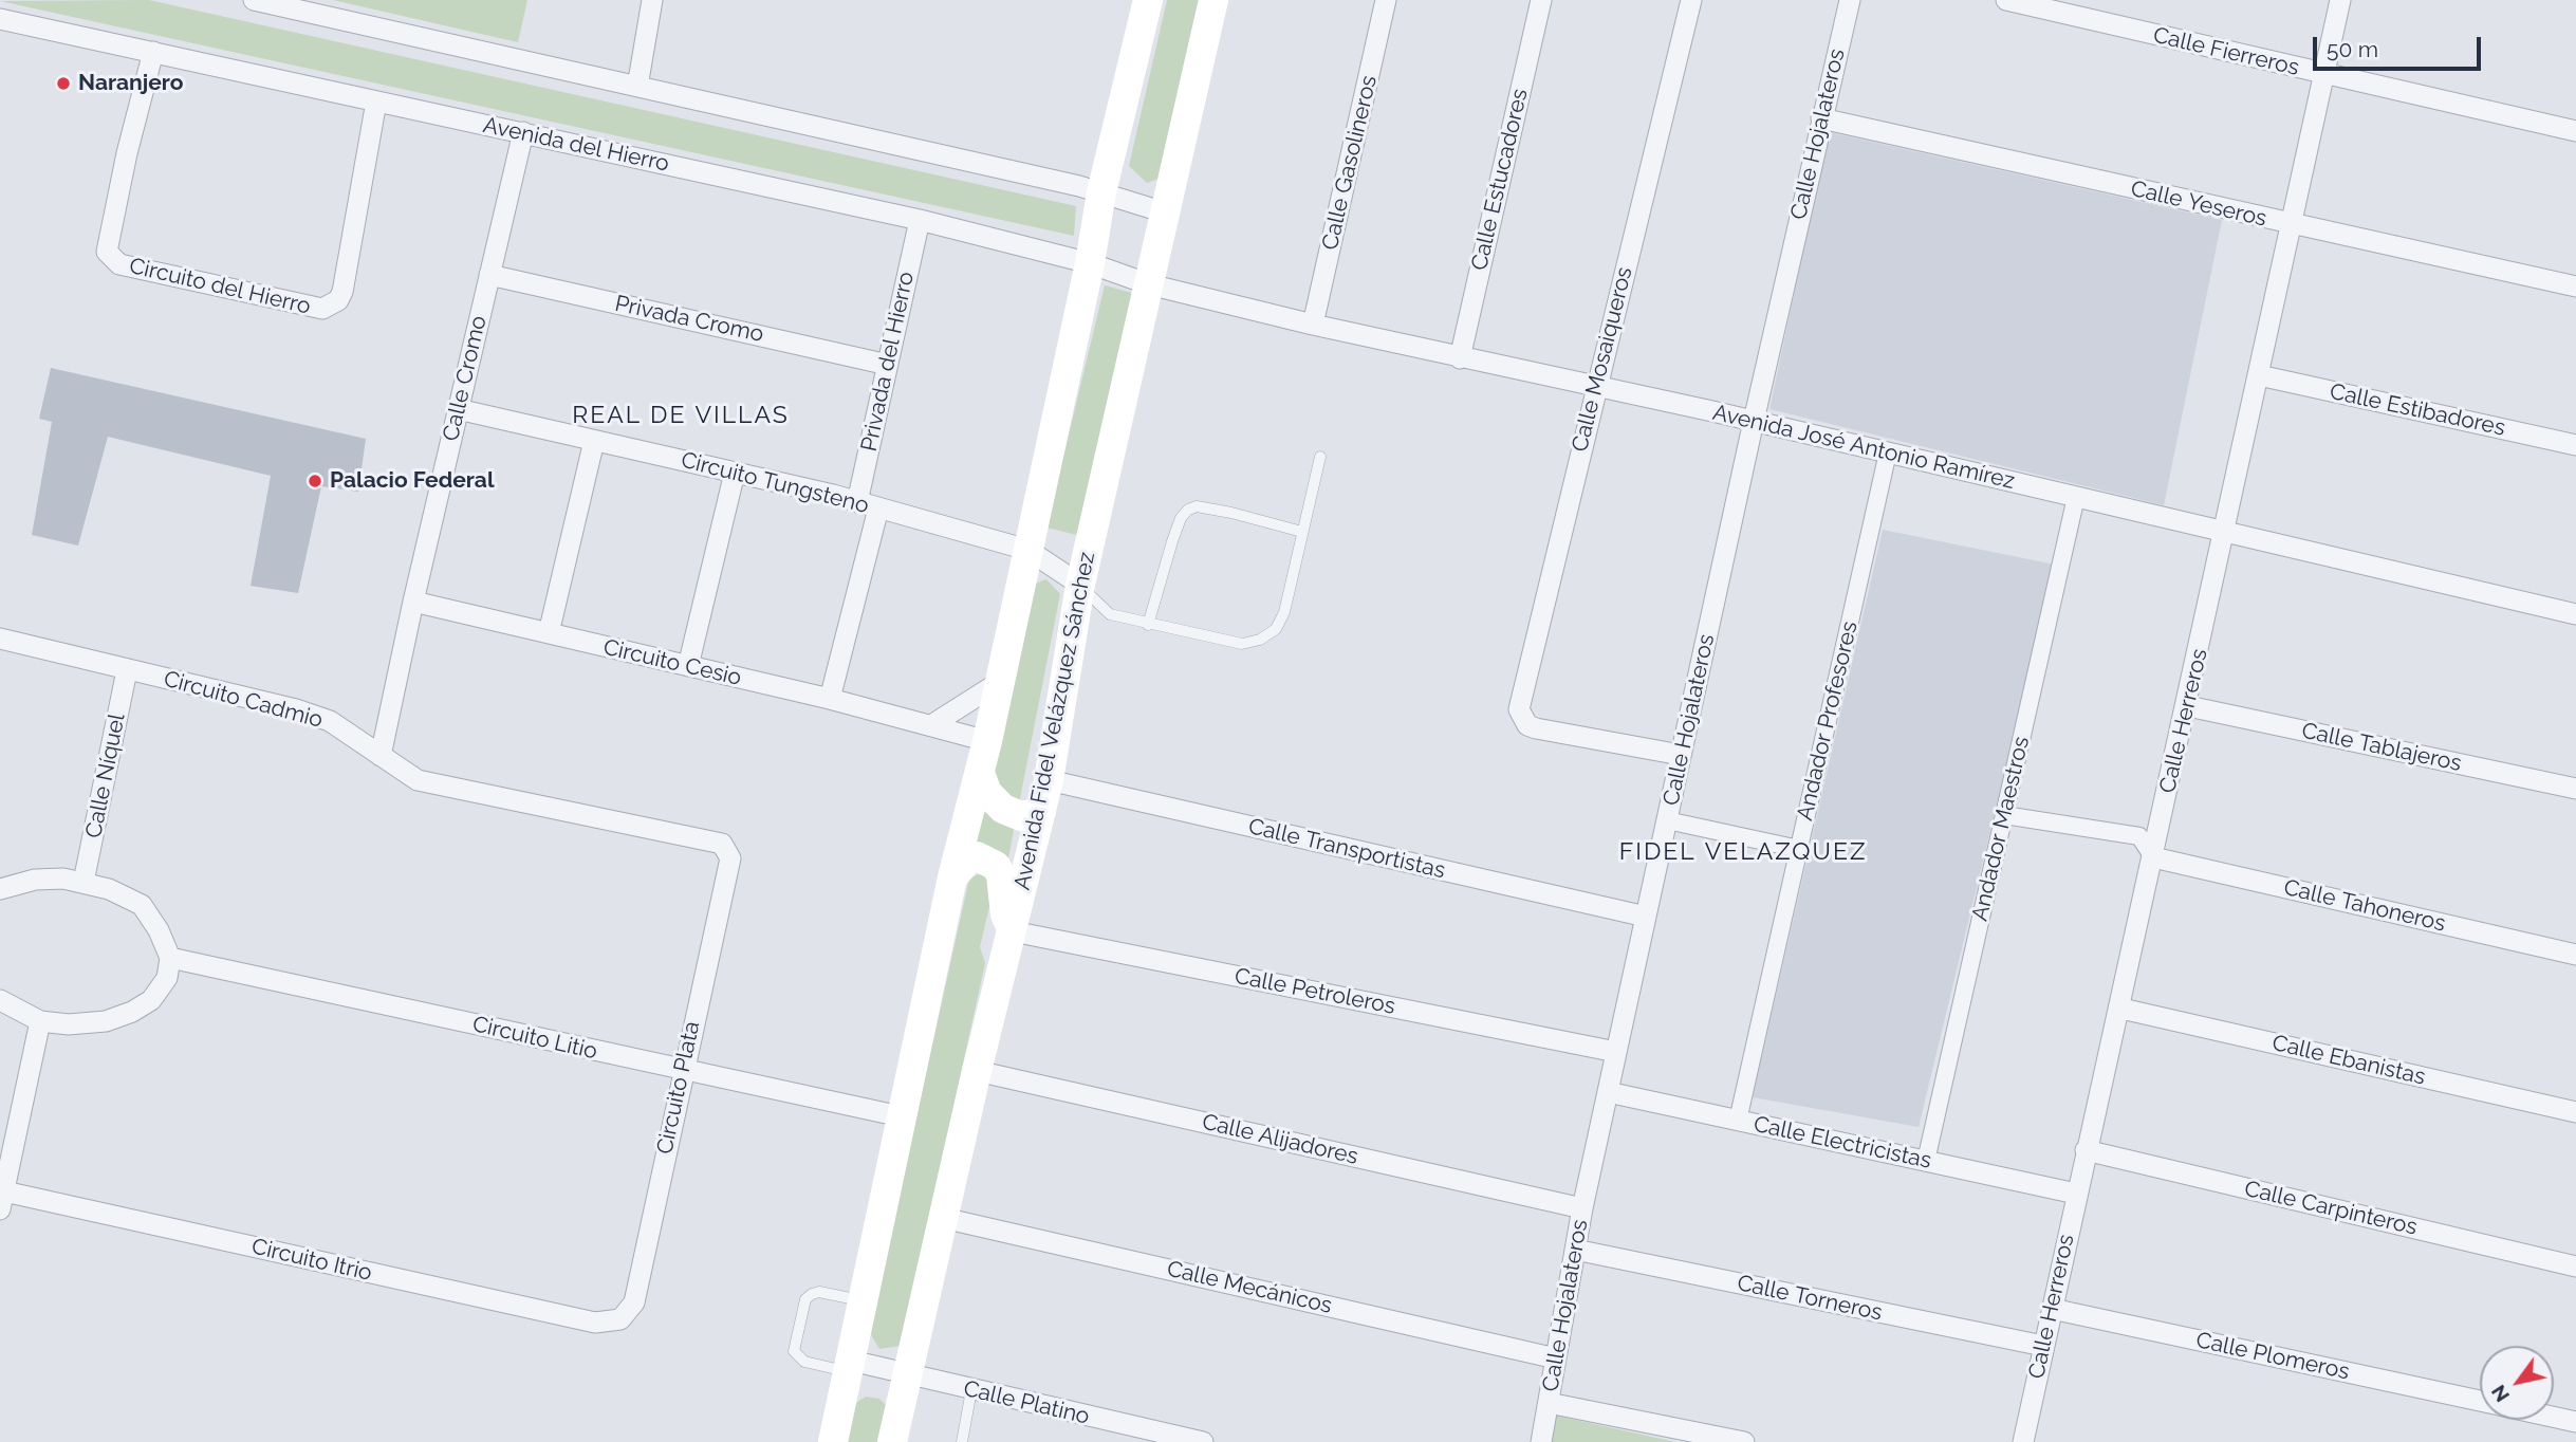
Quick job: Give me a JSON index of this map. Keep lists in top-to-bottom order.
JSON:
{
  "streets": {
    "main road": ["Avenida Fidel Velázquez Sánchez"],
    "street": [
      "Calle Fierreros",
      "Calle Hojalateros",
      "Avenida del Hierro",
      "Calle Gasolineros",
      "Calle Estucadores",
      "Calle Yeseros",
      "Circuito del Hierro",
      "Privada Cromo",
      "Calle Mosaiqueros",
      "Privada del Hierro",
      "Calle Cromo",
      "Calle Estibadores",
      "Avenida José Antonio Ramírez",
      "Circuito Tungsteno",
      "Circuito Cesio",
      "Circuito Cadmio",
      "Andador Profesores",
      "Calle Herreros",
      "Calle Tablajeros",
      "Calle Níquel",
      "Andador Maestros",
      "Calle Transportistas",
      "Calle Tahoneros",
      "Calle Petroleros",
      "Circuito Litio",
      "Calle Ebanistas",
      "Circuito Plata",
      "Calle Alijadores",
      "Calle Electricistas",
      "Calle Carpinteros",
      "Circuito Itrio",
      "Calle Mecánicos",
      "Calle Torneros",
      "Calle Plomeros",
      "Calle Platino"
    ]
  },
  "crossings": [
    ["Calle Fierreros", "Calle Herreros"],
    ["Calle Hojalateros", "Calle Yeseros"],
    ["Calle Hojalateros", "Calle Mosaiqueros"],
    ["Calle Hojalateros", "Avenida José Antonio Ramírez"],
    ["Calle Hojalateros", "Calle Transportistas"],
    ["Calle Hojalateros", "Calle Petroleros"],
    ["Calle Hojalateros", "Calle Alijadores"],
    ["Calle Hojalateros", "Calle Electricistas"],
    ["Calle Hojalateros", "Calle Mecánicos"],
    ["Calle Hojalateros", "Calle Torneros"],
    ["Avenida del Hierro", "Circuito del Hierro"],
    ["Avenida del Hierro", "Privada del Hierro"],
    ["Avenida del Hierro", "Calle Cromo"],
    ["Avenida del Hierro", "Avenida José Antonio Ramírez"],
    ["Avenida del Hierro", "Avenida Fidel Velázquez Sánchez"],
    ["Calle Gasolineros", "Avenida José Antonio Ramírez"],
    ["Calle Estucadores", "Avenida José Antonio Ramírez"],
    ["Calle Yeseros", "Calle Herreros"],
    ["Privada Cromo", "Privada del Hierro"],
    ["Privada Cromo", "Calle Cromo"],
    ["Calle Mosaiqueros", "Avenida José Antonio Ramírez"],
    ["Privada del Hierro", "Circuito Tungsteno"],
    ["Calle Cromo", "Circuito Tungsteno"],
    ["Calle Cromo", "Circuito Cesio"],
    ["Calle Cromo", "Circuito Cadmio"],
    ["Calle Estibadores", "Calle Herreros"],
    ["Avenida José Antonio Ramírez", "Avenida Fidel Velázquez Sánchez"],
    ["Avenida José Antonio Ramírez", "Andador Profesores"],
    ["Avenida José Antonio Ramírez", "Calle Herreros"],
    ["Avenida José Antonio Ramírez", "Andador Maestros"],
    ["Circuito Tungsteno", "Avenida Fidel Velázquez Sánchez"],
    ["Circuito Cadmio", "Calle Níquel"],
    ["Circuito Cadmio", "Circuito Plata"],
    ["Avenida Fidel Velázquez Sánchez", "Calle Transportistas"],
    ["Avenida Fidel Velázquez Sánchez", "Calle Petroleros"],
    ["Avenida Fidel Velázquez Sánchez", "Calle Alijadores"],
    ["Avenida Fidel Velázquez Sánchez", "Calle Mecánicos"],
    ["Avenida Fidel Velázquez Sánchez", "Calle Platino"],
    ["Andador Profesores", "Calle Electricistas"],
    ["Calle Herreros", "Calle Tablajeros"],
    ["Calle Herreros", "Calle Tahoneros"],
    ["Calle Herreros", "Calle Ebanistas"],
    ["Calle Herreros", "Calle Electricistas"],
    ["Calle Herreros", "Calle Carpinteros"],
    ["Calle Herreros", "Calle Torneros"],
    ["Calle Herreros", "Calle Plomeros"],
    ["Andador Maestros", "Calle Electricistas"],
    ["Circuito Litio", "Circuito Plata"],
    ["Circuito Plata", "Circuito Itrio"]
  ],
  "districts": ["REAL DE VILLAS", "FIDEL VELAZQUEZ"],
  "places": ["Naranjero", "Palacio Federal"],
  "scale_bar": "50 m",
  "north": "bottom left"
}
